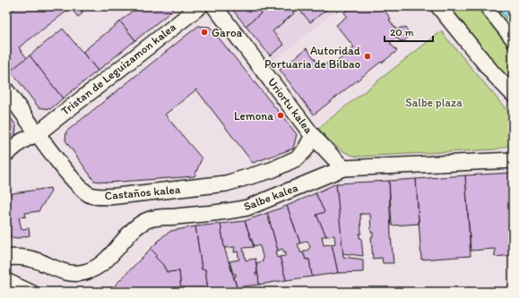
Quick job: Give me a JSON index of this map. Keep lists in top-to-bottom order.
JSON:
{
  "streets": {
    "street": [
      "Tristan de Leguizamon kalea",
      "Uriortu kalea",
      "Castaños kalea",
      "Salbe kalea"
    ]
  },
  "crossings": [
    ["Tristan de Leguizamon kalea", "Castaños kalea"],
    ["Uriortu kalea", "Castaños kalea"],
    ["Uriortu kalea", "Salbe kalea"]
  ],
  "parks": ["Salbe plaza"],
  "places": ["Garoa", "Autoridad Portuaria de Bilbao", "Lemona"],
  "scale_bar": "20 m"
}
